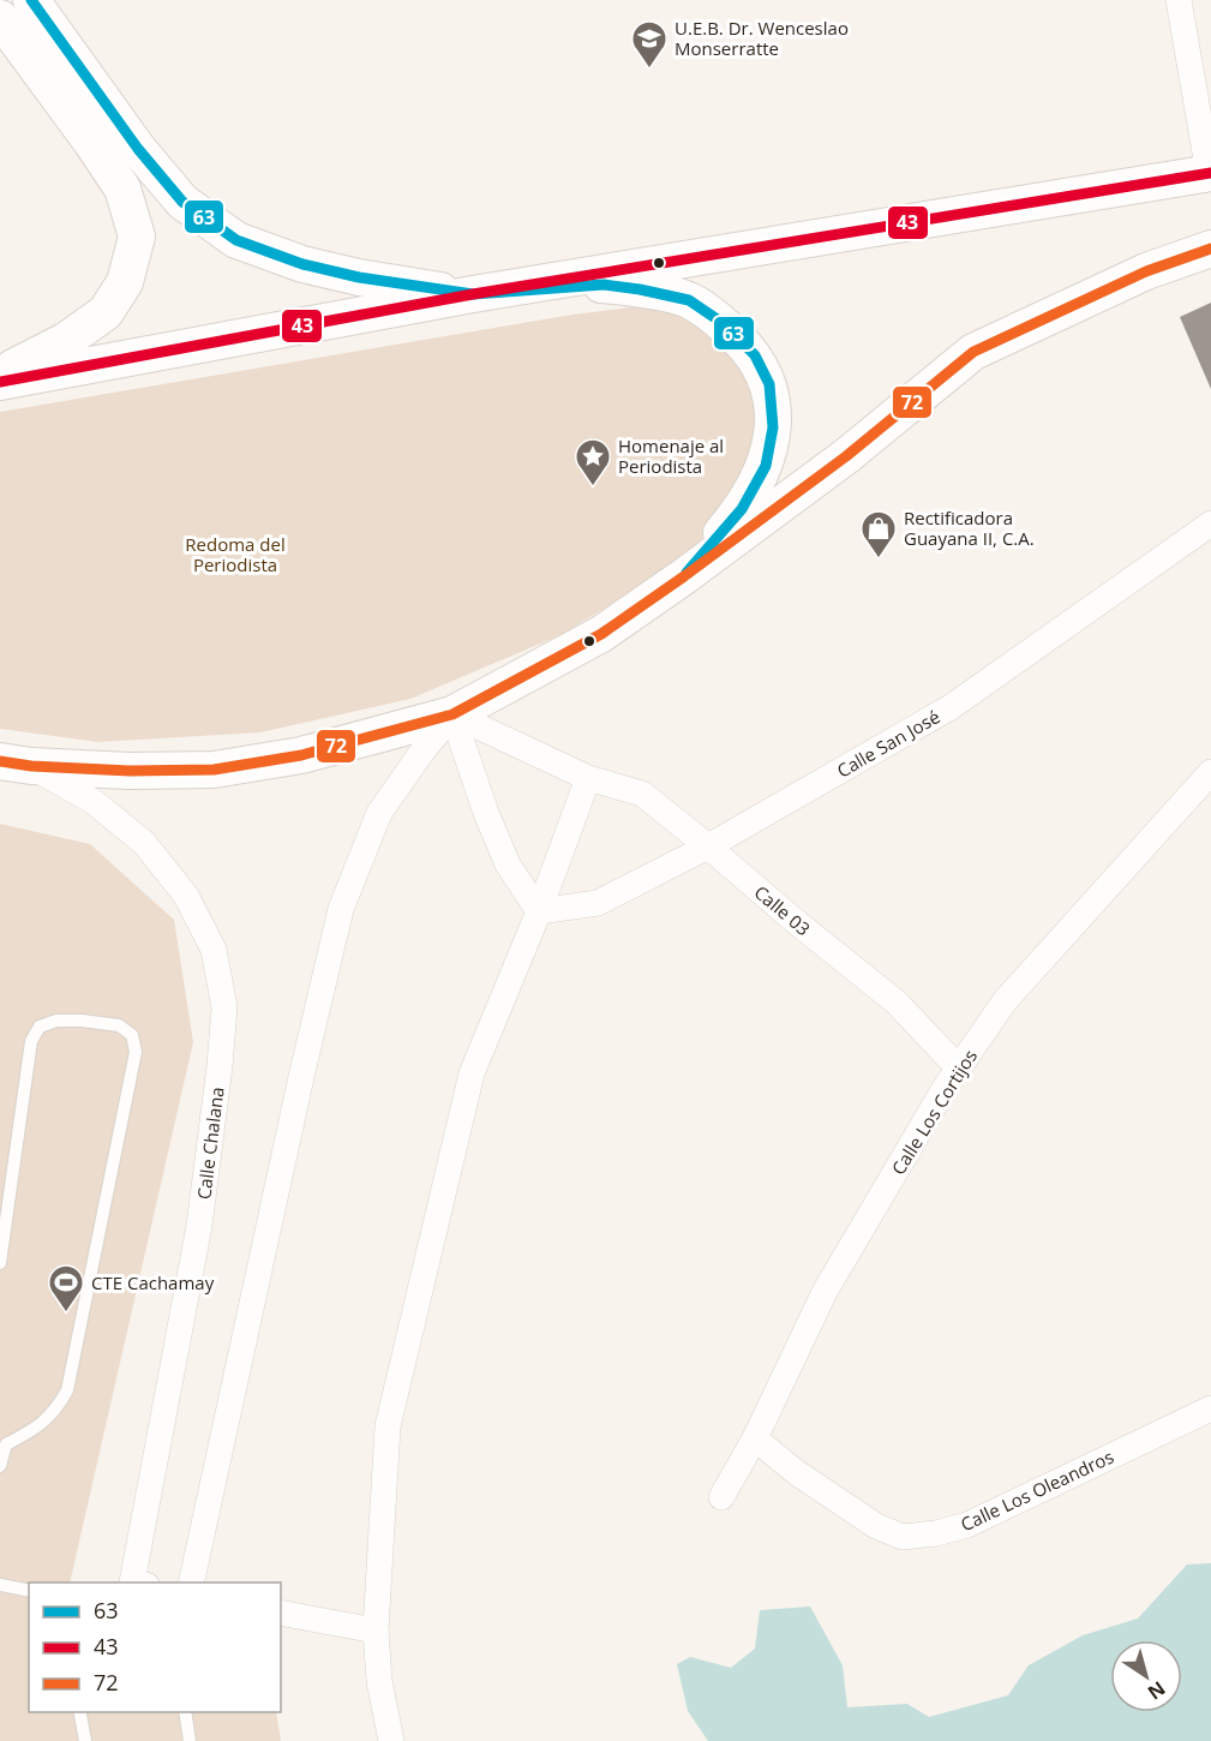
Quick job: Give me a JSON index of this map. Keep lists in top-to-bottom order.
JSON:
{
  "streets": {
    "street": [
      "Calle San José",
      "Calle 03",
      "Calle Los Cortijos",
      "Calle Chalana",
      "Calle Los Oleandros"
    ]
  },
  "crossings": [
    ["Calle San José", "Calle 03"],
    ["Calle 03", "Calle Los Cortijos"],
    ["Calle Los Cortijos", "Calle Los Oleandros"]
  ],
  "parks": ["Redoma del Periodista"],
  "places": {
    "school or university": ["U.E.B. Dr. Wenceslao Monserratte"],
    "place": ["Homenaje al Periodista"],
    "shop": ["Rectificadora Guayana II, C.A."],
    "sports": ["CTE Cachamay"]
  },
  "lines": ["transit line 63", "transit line 43", "transit line 72"],
  "legend": ["63", "43", "72"],
  "north": "bottom right"
}
